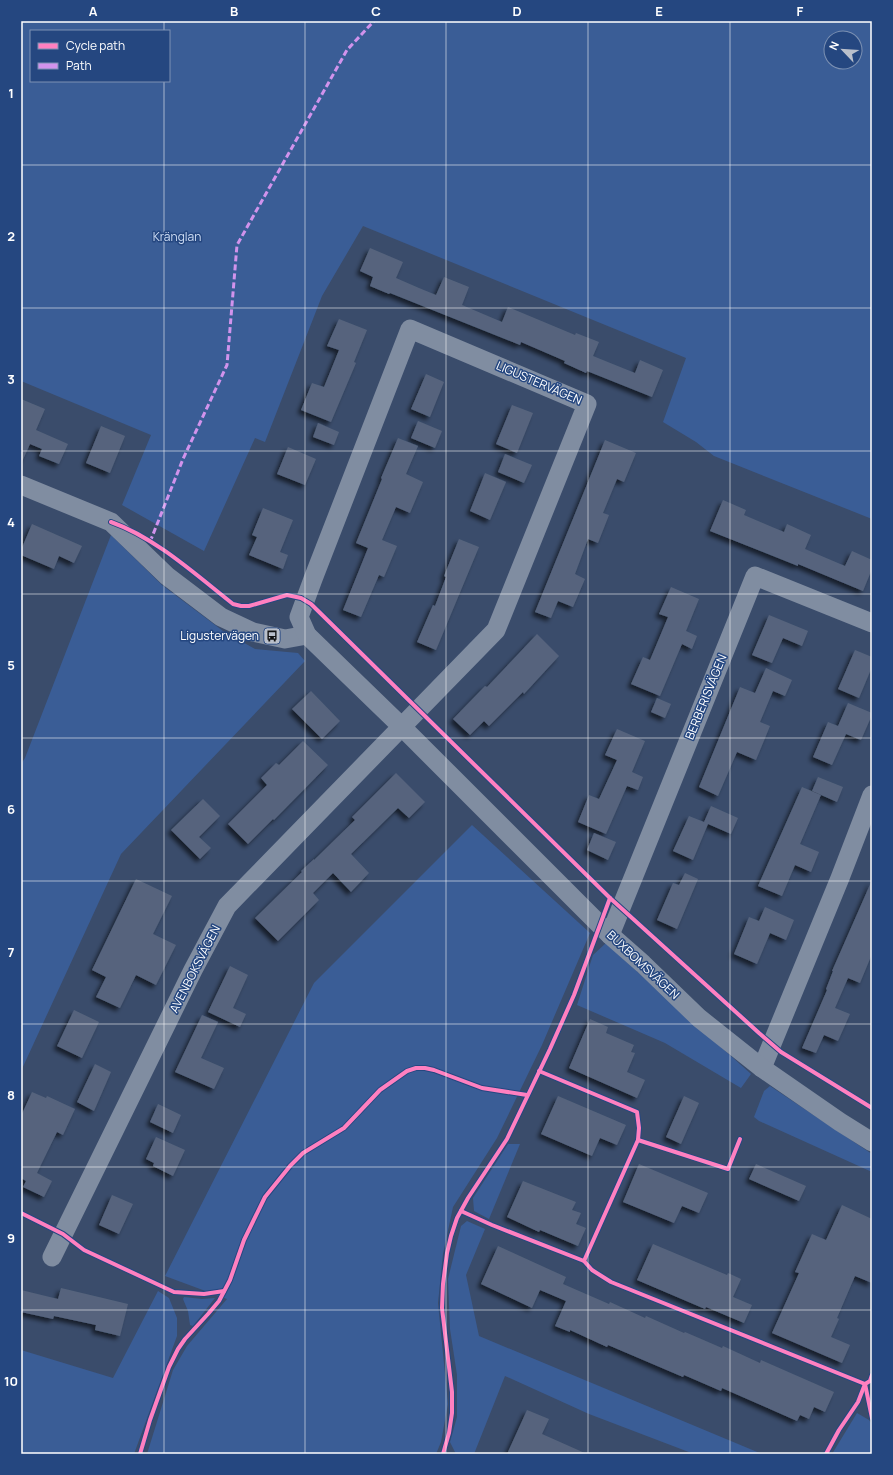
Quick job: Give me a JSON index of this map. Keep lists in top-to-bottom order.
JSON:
{
  "streets": {
    "street": [
      "LIGUSTERVÄGEN",
      "BERBERISVÄGEN",
      "BUXBOMSVÄGEN",
      "AVENBOKSVÄGEN"
    ]
  },
  "crossings": [
    ["LIGUSTERVÄGEN", "BUXBOMSVÄGEN"],
    ["LIGUSTERVÄGEN", "AVENBOKSVÄGEN"],
    ["BERBERISVÄGEN", "BUXBOMSVÄGEN"],
    ["BUXBOMSVÄGEN", "AVENBOKSVÄGEN"]
  ],
  "parks": ["Kränglan"],
  "places": {
    "bus stop": ["Ligustervägen"]
  },
  "legend": ["Cycle path", "Path"],
  "north": "top left",
  "grid": {
    "columns": [
      "A",
      "B",
      "C",
      "D",
      "E",
      "F"
    ],
    "rows": [
      "1",
      "2",
      "3",
      "4",
      "5",
      "6",
      "7",
      "8",
      "9",
      "10"
    ]
  }
}
